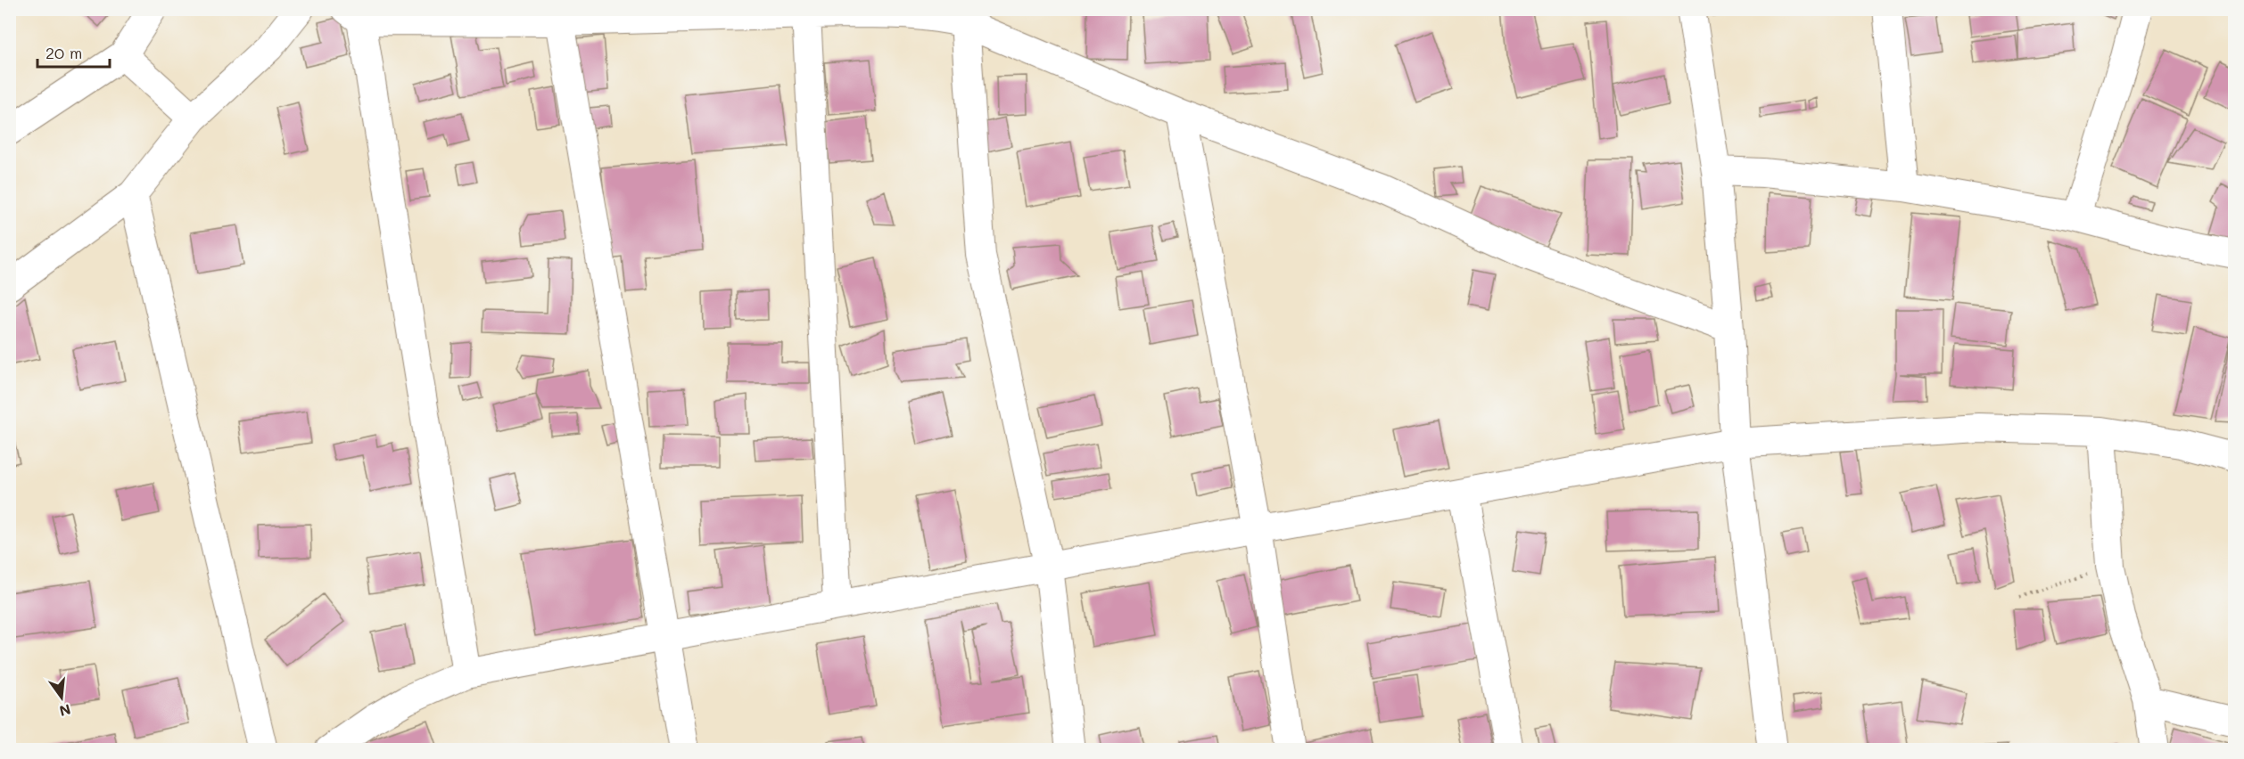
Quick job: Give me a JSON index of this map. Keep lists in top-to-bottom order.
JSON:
{
  "scale_bar": "20 m",
  "north": "bottom"
}
